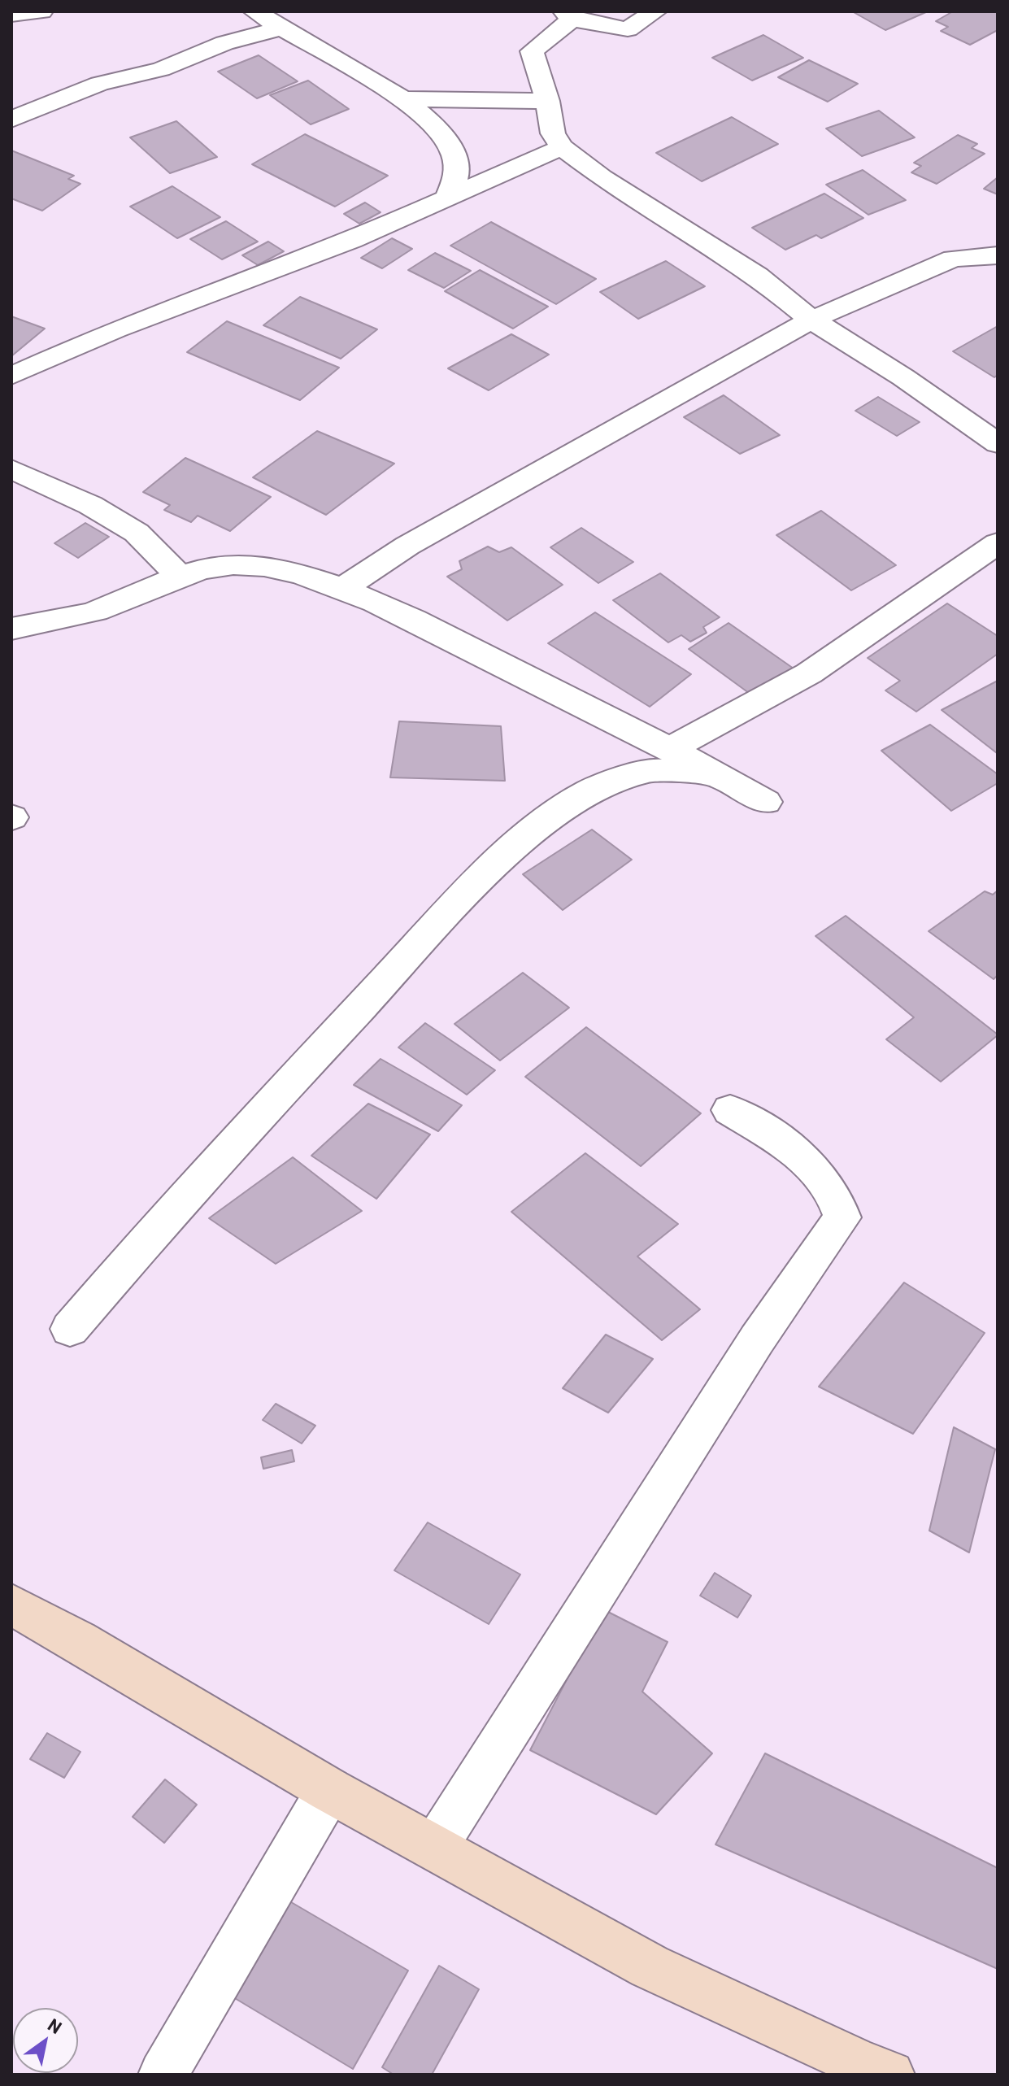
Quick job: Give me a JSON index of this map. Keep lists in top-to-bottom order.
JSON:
{
  "north": "top right"
}
